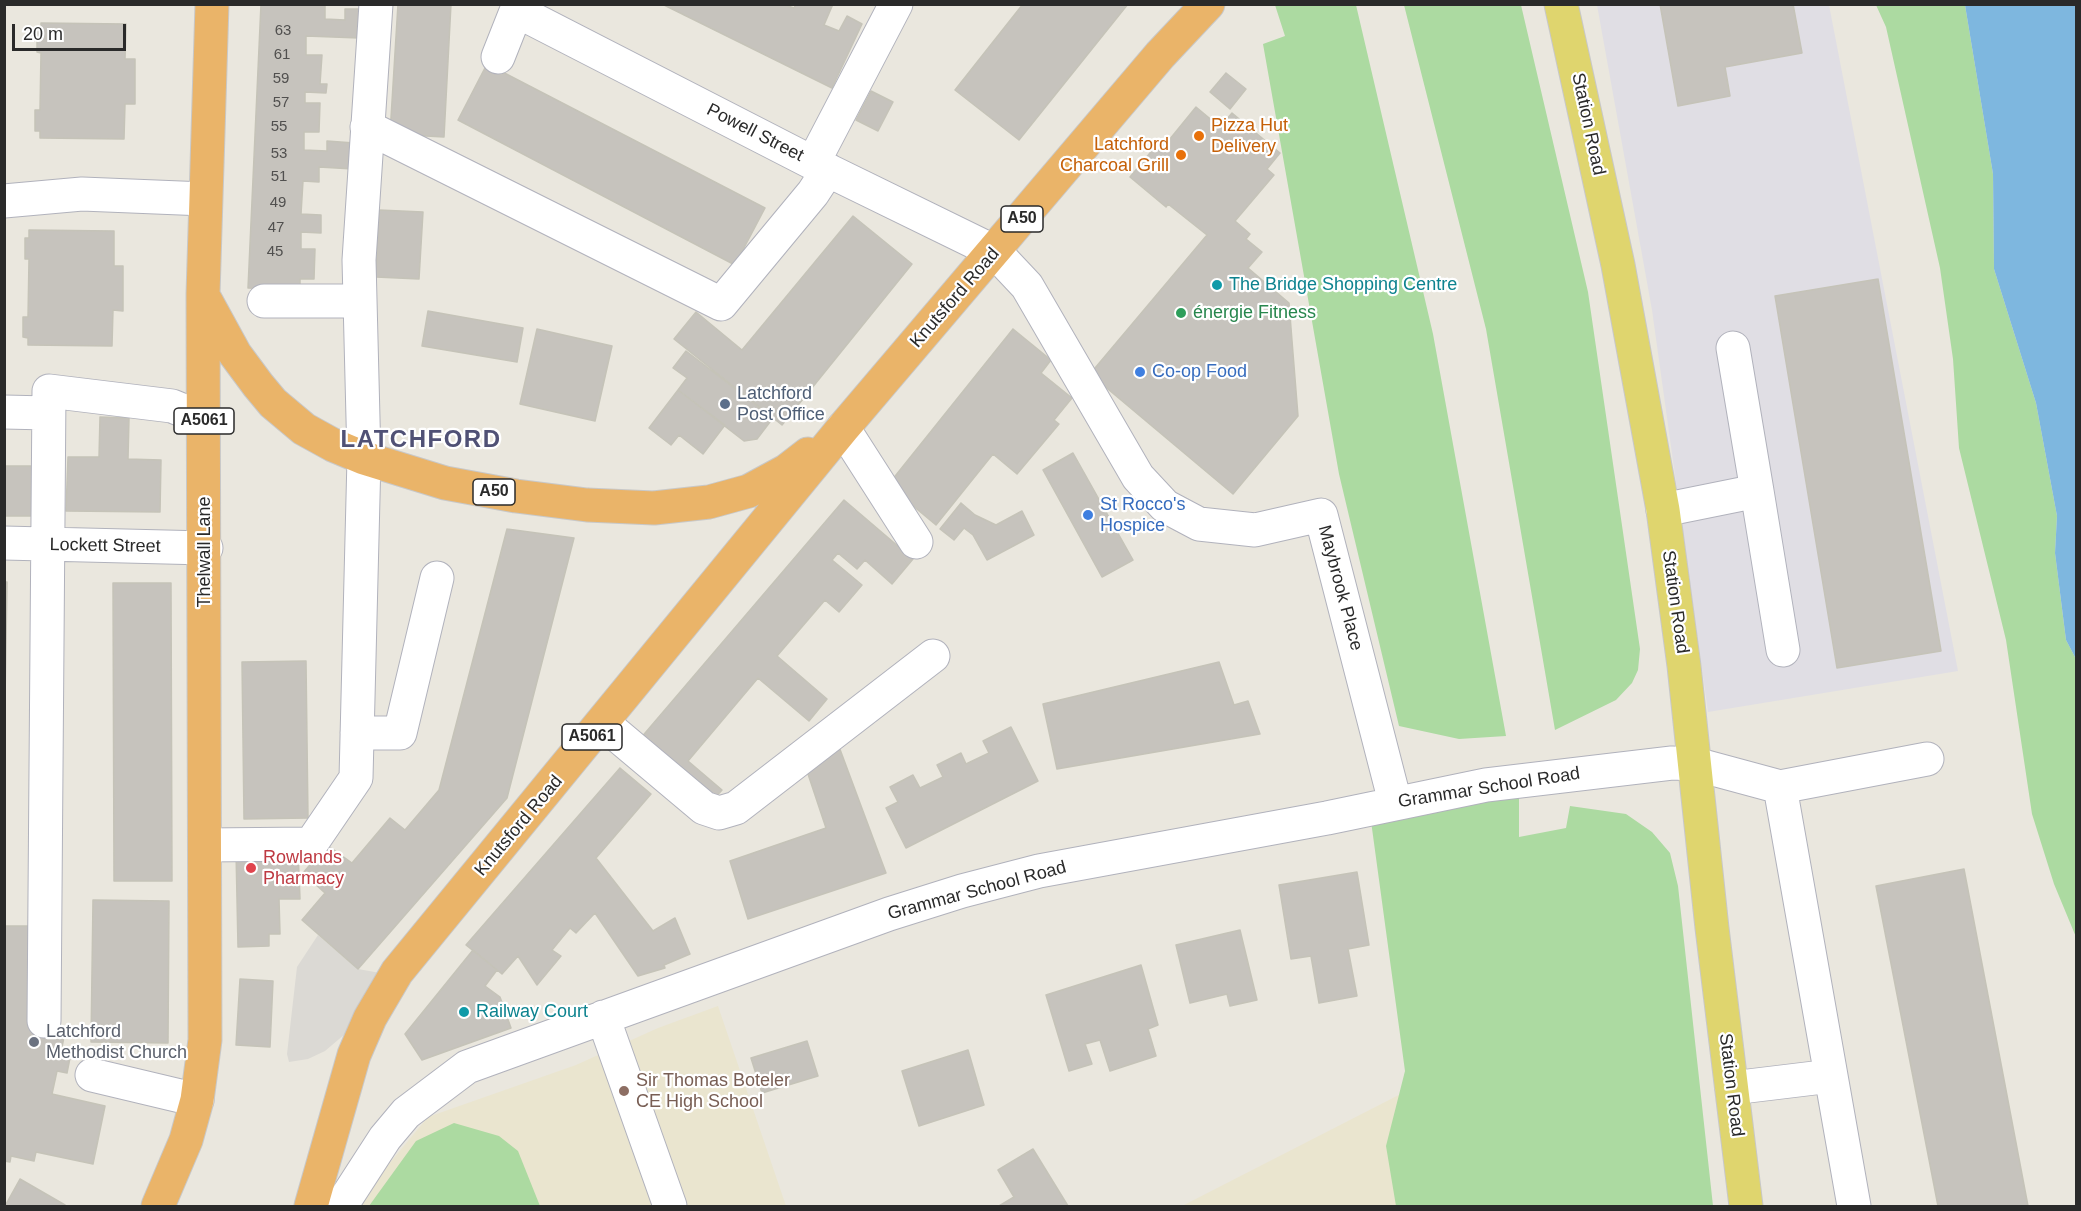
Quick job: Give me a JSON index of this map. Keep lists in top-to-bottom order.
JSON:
{
  "streets": {
    "highway": [
      "A50",
      "Knutsford Road",
      "A5061",
      "Thelwall Lane"
    ],
    "main road": ["Station Road"],
    "street": [
      "Powell Street",
      "Lockett Street",
      "Maybrook Place",
      "Grammar School Road"
    ]
  },
  "crossings": [
    ["Station Road", "Grammar School Road"],
    ["Powell Street", "Knutsford Road"],
    ["Powell Street", "Maybrook Place"],
    ["Knutsford Road", "Thelwall Lane"],
    ["Knutsford Road", "Maybrook Place"],
    ["A5061", "Thelwall Lane"],
    ["Lockett Street", "Thelwall Lane"],
    ["Maybrook Place", "Grammar School Road"]
  ],
  "districts": ["LATCHFORD"],
  "places": [
    "Pizza Hut Delivery",
    "Latchford Charcoal Grill",
    "The Bridge Shopping Centre",
    "énergie Fitness",
    "Co-op Food",
    "Latchford Post Office",
    "St Rocco's Hospice",
    "Rowlands Pharmacy",
    "Railway Court",
    "Latchford Methodist Church",
    "Sir Thomas Boteler CE High School"
  ],
  "house_numbers": [
    "63",
    "61",
    "59",
    "57",
    "55",
    "53",
    "51",
    "49",
    "47",
    "45"
  ],
  "scale_bar": "20 m"
}
